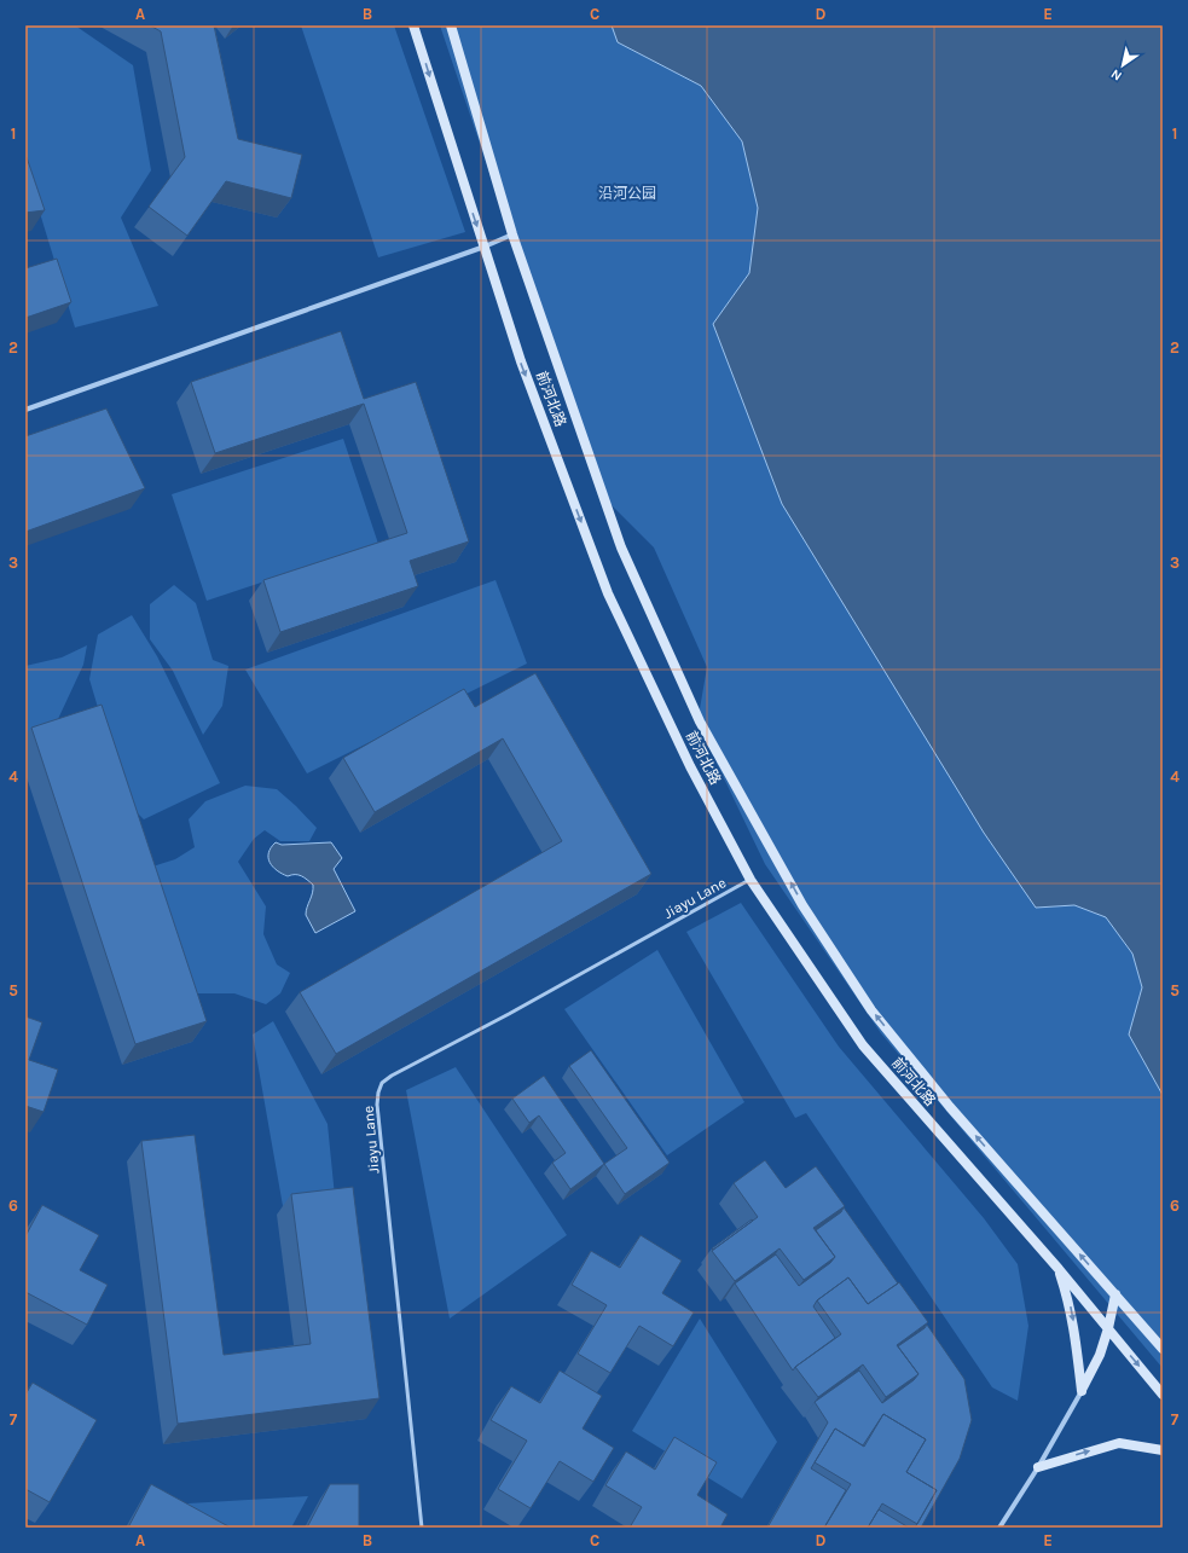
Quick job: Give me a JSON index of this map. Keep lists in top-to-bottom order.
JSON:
{
  "streets": {
    "main road": ["前河北路"],
    "lane": ["Jiayu Lane"]
  },
  "crossings": [
    ["前河北路", "Jiayu Lane"]
  ],
  "parks": ["沿河公园"],
  "north": "bottom left",
  "grid": {
    "columns": [
      "A",
      "B",
      "C",
      "D",
      "E"
    ],
    "rows": [
      "1",
      "2",
      "3",
      "4",
      "5",
      "6",
      "7"
    ]
  }
}
